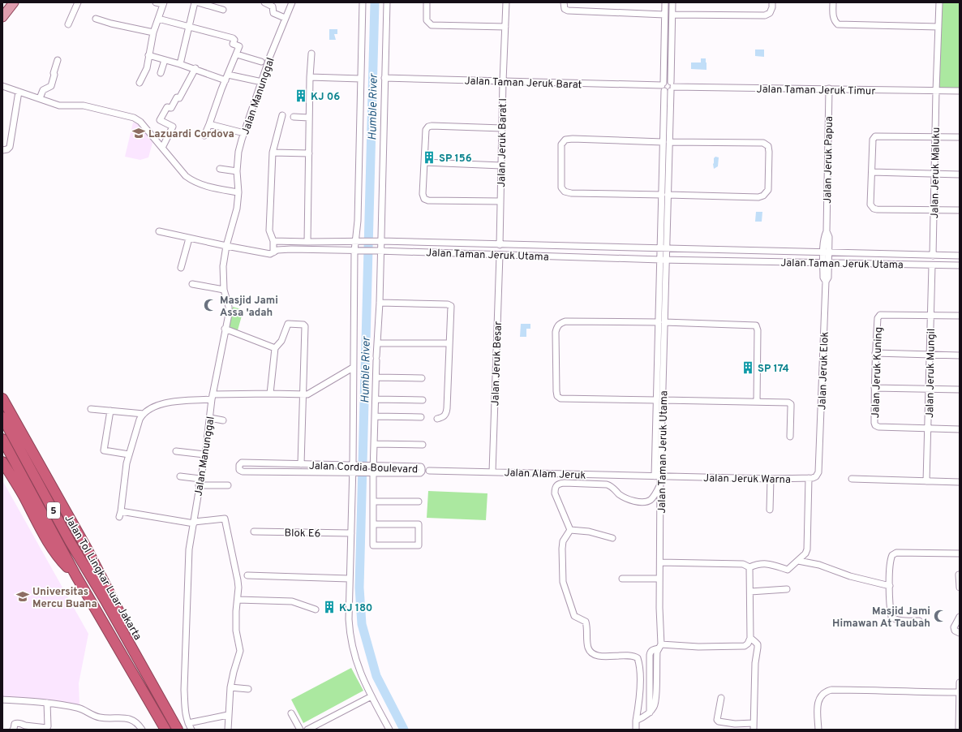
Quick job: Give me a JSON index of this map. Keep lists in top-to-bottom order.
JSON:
{
  "streets": {
    "highway": ["5", "Jalan Tol Lingkar Luar Jakarta"],
    "street": [
      "Jalan Taman Jeruk Barat",
      "Jalan Taman Jeruk Timur",
      "Jalan Manunggal",
      "Jalan Jeruk Barat I",
      "Jalan Jeruk Papua",
      "Jalan Jeruk Maluku",
      "Jalan Taman Jeruk Utama",
      "Jalan Jeruk Besar",
      "Jalan Jeruk Elok",
      "Jalan Jeruk Kuning",
      "Jalan Jeruk Mungil",
      "Jalan Cordia Boulevard",
      "Jalan Alam Jeruk",
      "Jalan Jeruk Warna",
      "Blok E6"
    ]
  },
  "crossings": [
    ["Jalan Taman Jeruk Barat", "Jalan Jeruk Barat I"],
    ["Jalan Taman Jeruk Barat", "Jalan Taman Jeruk Utama"],
    ["Jalan Taman Jeruk Timur", "Jalan Jeruk Papua"],
    ["Jalan Taman Jeruk Timur", "Jalan Jeruk Maluku"],
    ["Jalan Taman Jeruk Timur", "Jalan Taman Jeruk Utama"],
    ["Jalan Manunggal", "Jalan Taman Jeruk Utama"],
    ["Jalan Jeruk Barat I", "Jalan Taman Jeruk Utama"],
    ["Jalan Jeruk Papua", "Jalan Taman Jeruk Utama"],
    ["Jalan Jeruk Papua", "Jalan Jeruk Elok"],
    ["Jalan Jeruk Maluku", "Jalan Taman Jeruk Utama"],
    ["Jalan Taman Jeruk Utama", "Jalan Jeruk Besar"],
    ["Jalan Taman Jeruk Utama", "Jalan Jeruk Elok"],
    ["Jalan Taman Jeruk Utama", "Jalan Jeruk Mungil"],
    ["Jalan Taman Jeruk Utama", "Jalan Alam Jeruk"],
    ["Jalan Taman Jeruk Utama", "Jalan Jeruk Warna"],
    ["Jalan Jeruk Besar", "Jalan Alam Jeruk"],
    ["Jalan Jeruk Elok", "Jalan Jeruk Warna"],
    ["Jalan Jeruk Kuning", "Jalan Jeruk Mungil"],
    ["Jalan Alam Jeruk", "Jalan Jeruk Warna"]
  ],
  "water": ["Humble River"],
  "places": {
    "building": [
      "KJ 06",
      "SP 156",
      "SP 174",
      "KJ 180"
    ],
    "school or university": ["Lazuardi Cordova", "Universitas Mercu Buana"],
    "mosque": ["Masjid Jami Assa 'adah", "Masjid Jami Himawan At Taubah"]
  }
}
